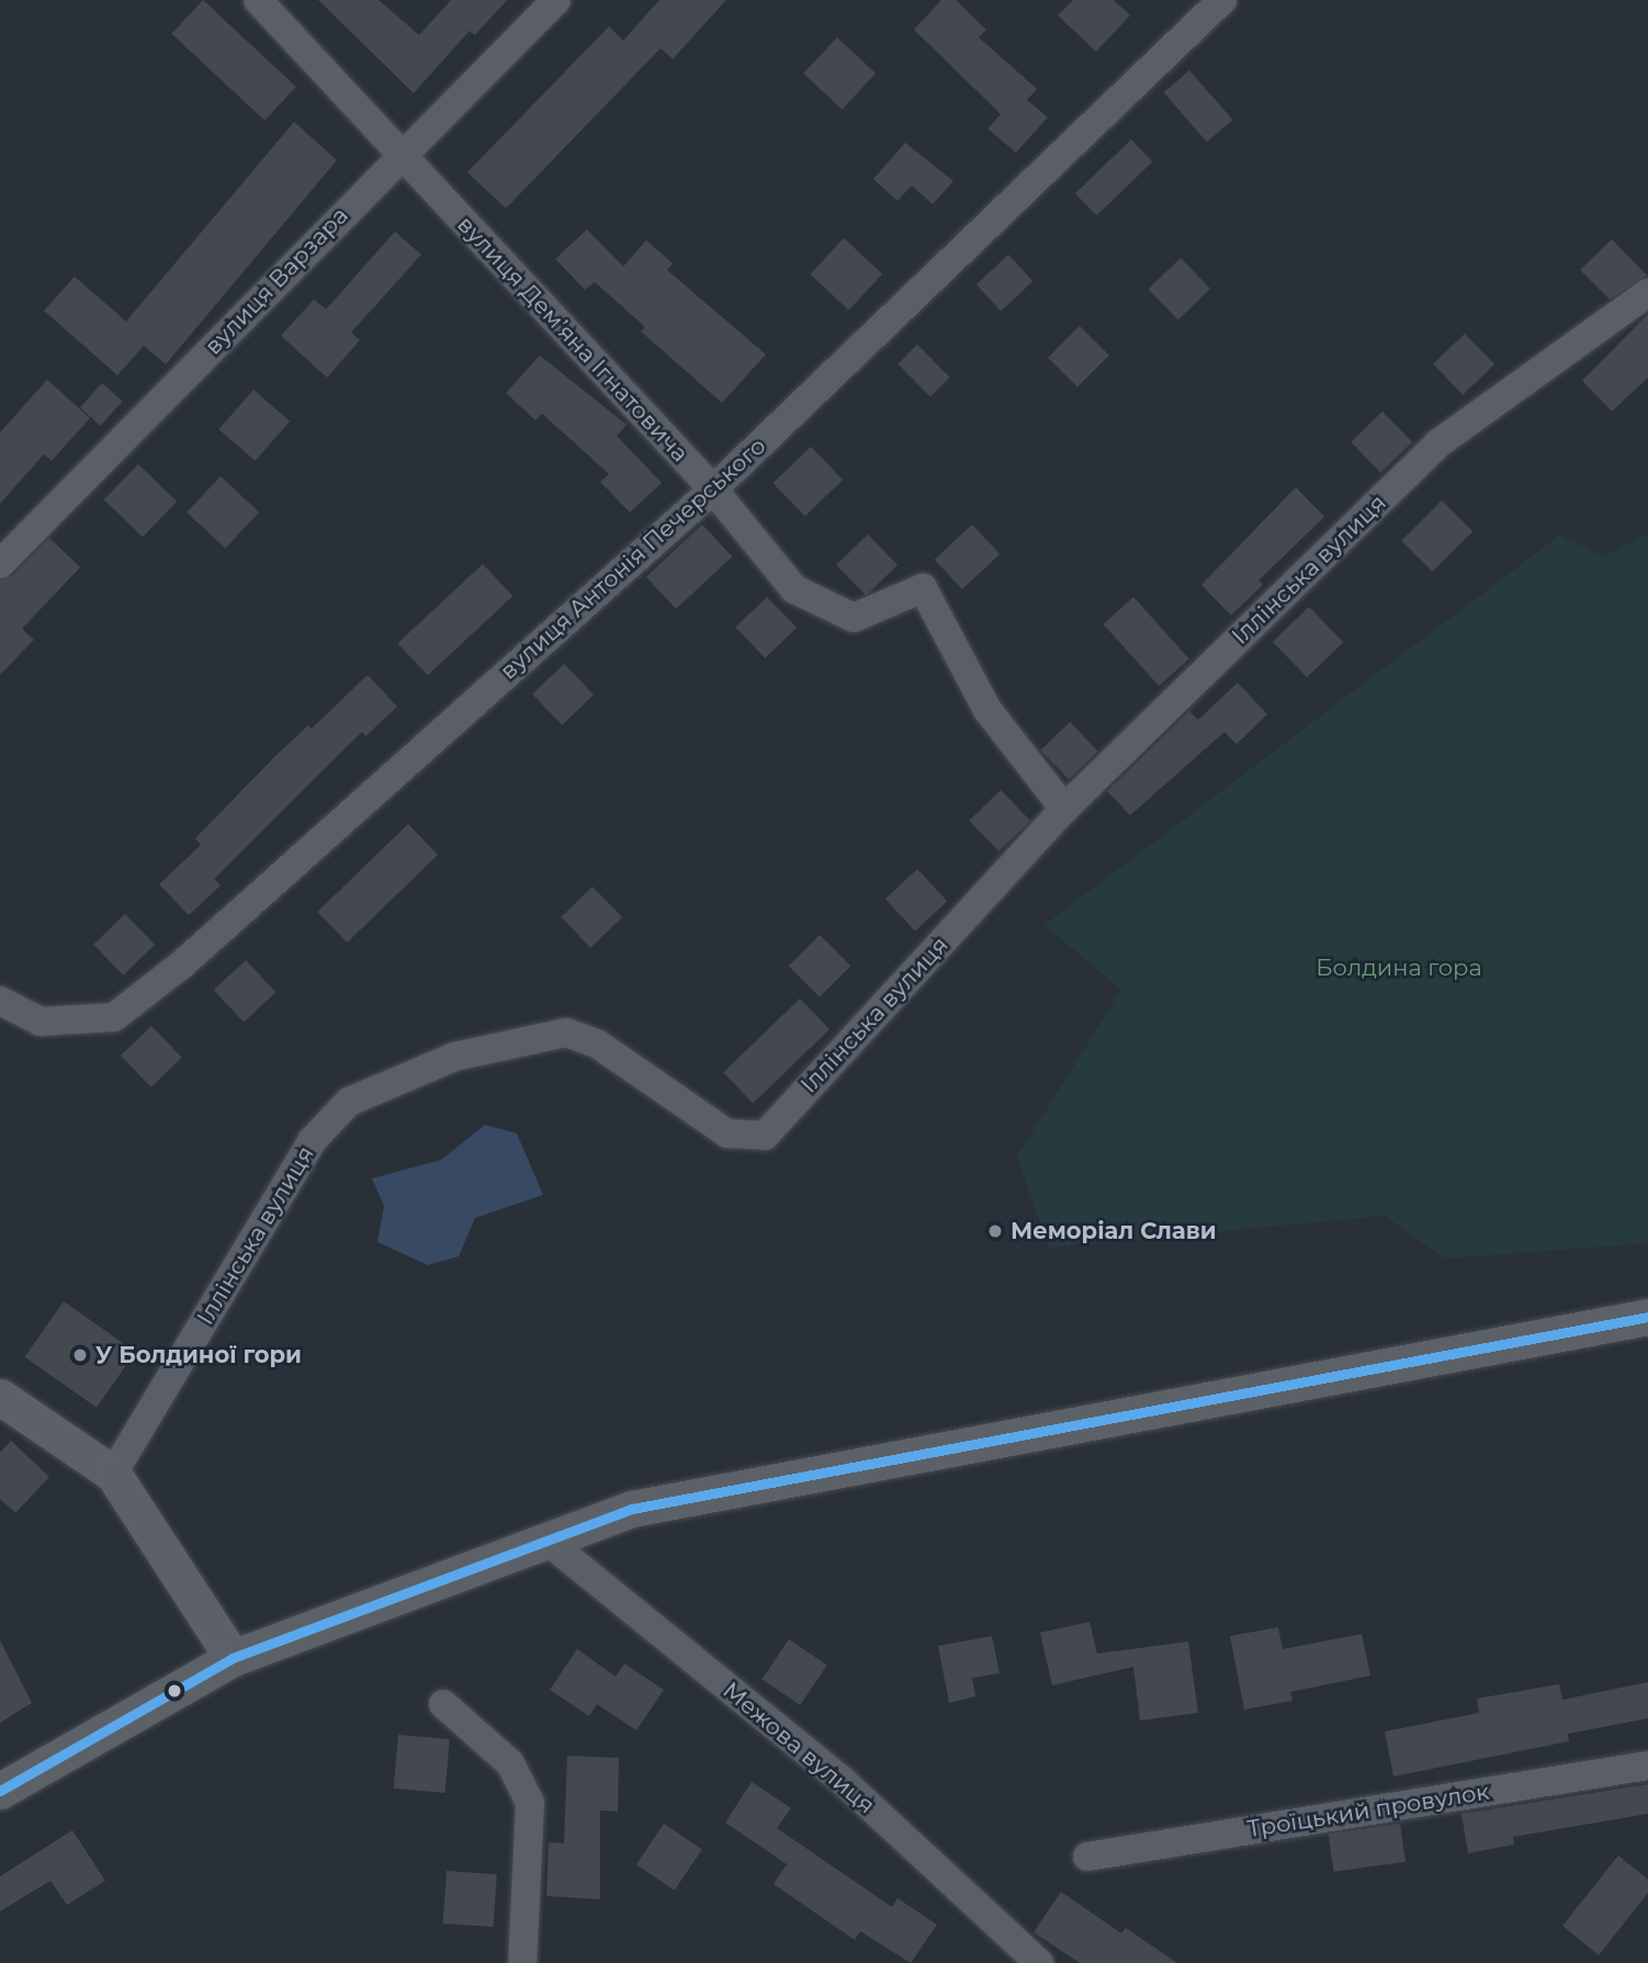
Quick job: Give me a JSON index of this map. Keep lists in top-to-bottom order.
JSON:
{
  "streets": {
    "street": [
      "вулиця Варзара",
      "вулиця Демʼяна Ігнатовича",
      "вулиця Антонія Печерського",
      "Іллінська вулиця",
      "Межова вулиця",
      "Троїцький провулок"
    ]
  },
  "crossings": [
    ["вулиця Варзара", "вулиця Демʼяна Ігнатовича"],
    ["вулиця Демʼяна Ігнатовича", "вулиця Антонія Печерського"],
    ["вулиця Демʼяна Ігнатовича", "Іллінська вулиця"]
  ],
  "parks": ["Болдина гора"],
  "places": ["Меморіал Слави", "У Болдиної гори"]
}
